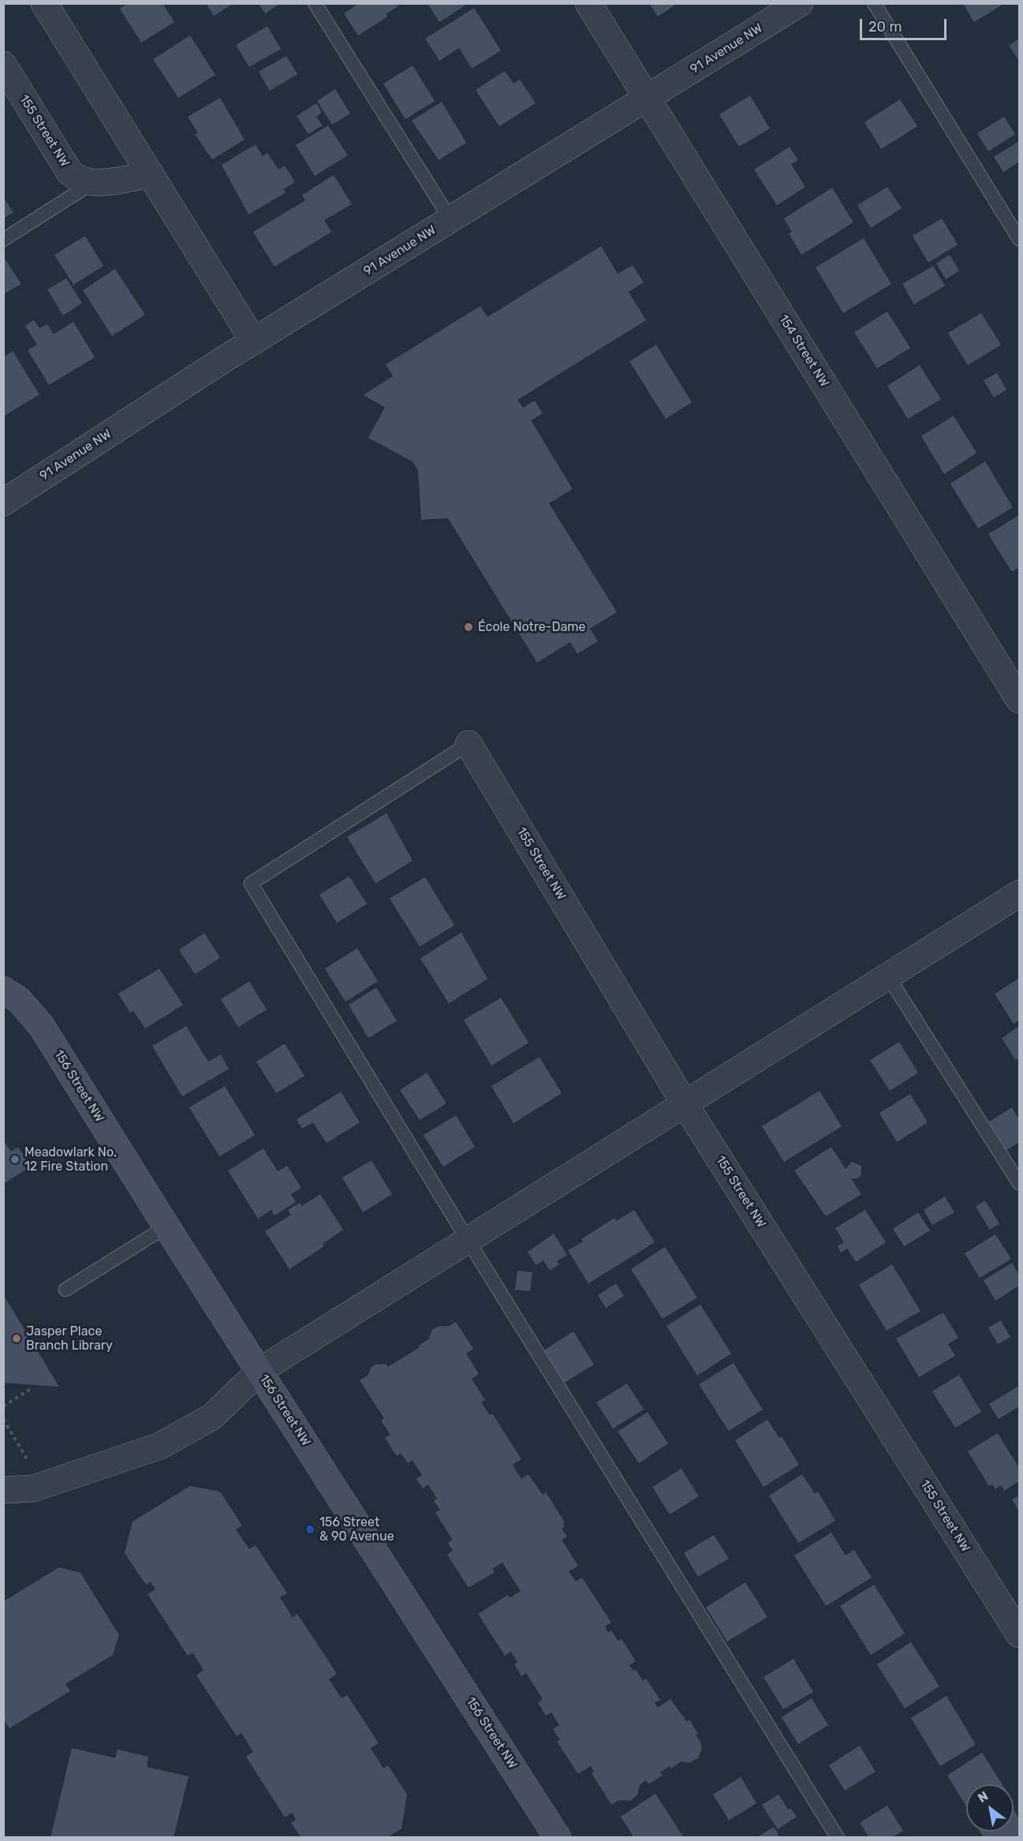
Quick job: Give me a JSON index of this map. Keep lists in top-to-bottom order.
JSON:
{
  "streets": {
    "street": [
      "91 Avenue NW",
      "155 Street NW",
      "154 Street NW",
      "156 Street NW"
    ]
  },
  "crossings": [
    ["91 Avenue NW", "154 Street NW"]
  ],
  "places": [
    "École Notre-Dame",
    "Meadowlark No. 12 Fire Station",
    "Jasper Place Branch Library",
    "156 Street & 90 Avenue"
  ],
  "scale_bar": "20 m",
  "north": "top left"
}
